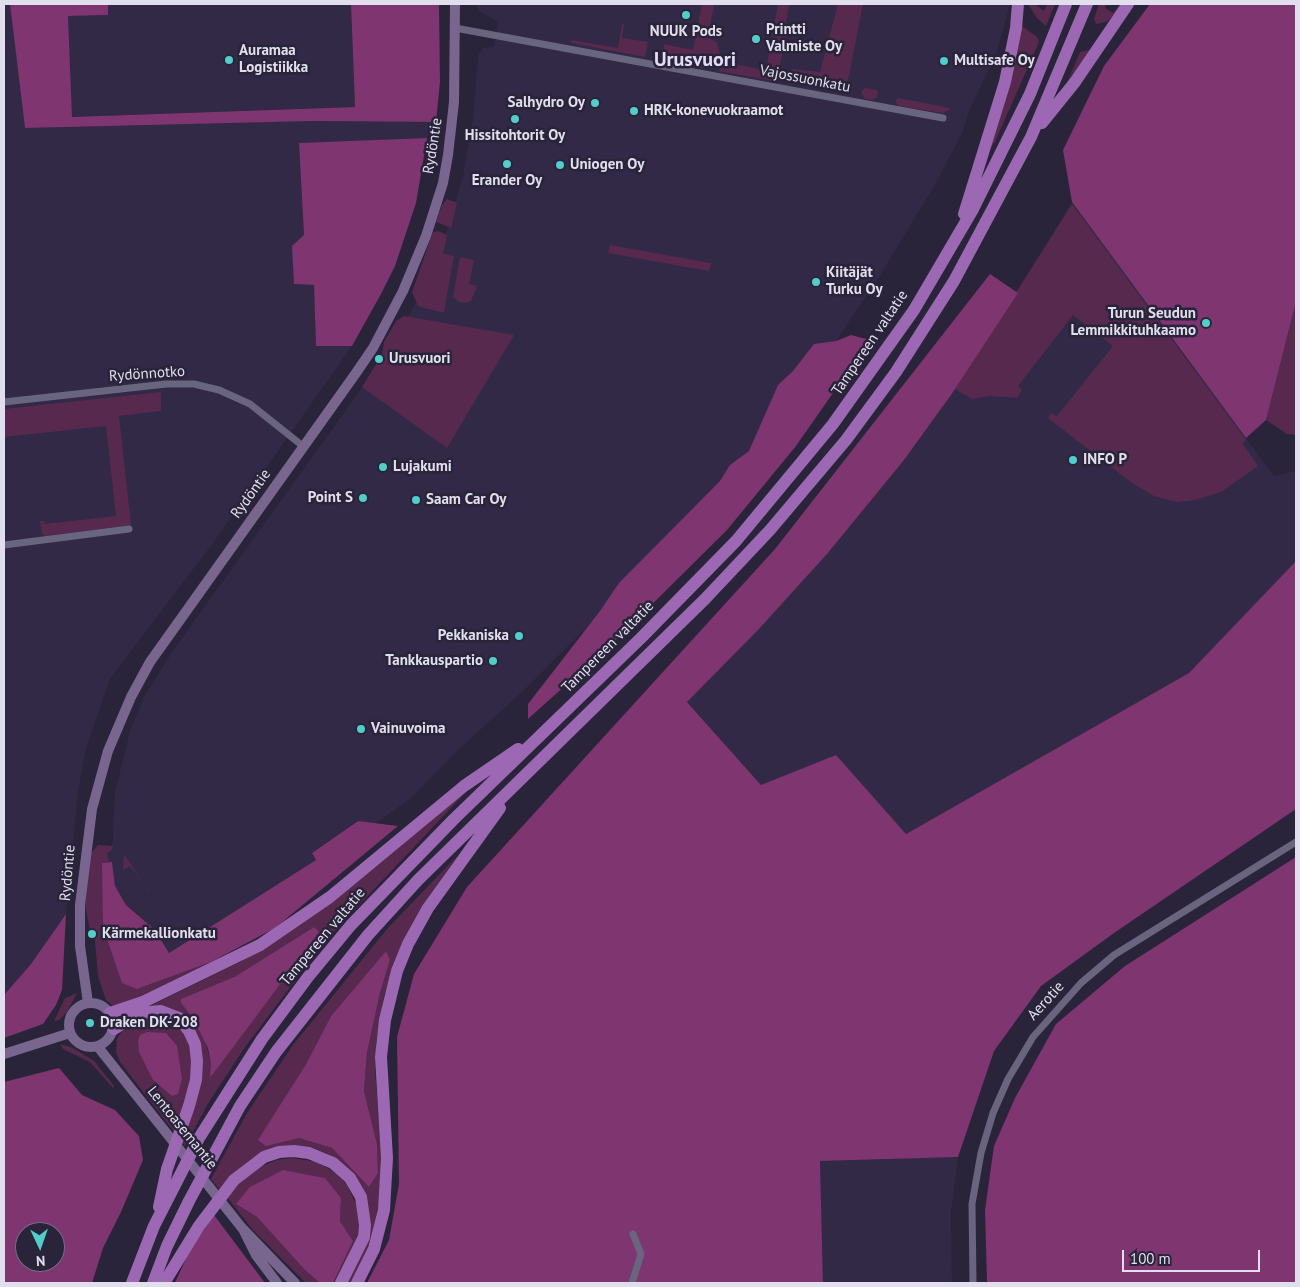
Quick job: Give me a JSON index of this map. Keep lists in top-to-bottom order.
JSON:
{
  "streets": {
    "highway": ["Tampereen valtatie"],
    "street": [
      "Vajossuonkatu",
      "Rydöntie",
      "Rydönnotko",
      "Aerotie",
      "Lentoasemantie"
    ]
  },
  "crossings": [
    ["Vajossuonkatu", "Rydöntie"],
    ["Rydöntie", "Rydönnotko"],
    ["Rydöntie", "Lentoasemantie"]
  ],
  "districts": ["Urusvuori"],
  "places": [
    "NUUK Pods",
    "Printti Valmiste Oy",
    "Auramaa Logistiikka",
    "Multisafe Oy",
    "Salhydro Oy",
    "HRK-konevuokraamot",
    "Hissitohtorit Oy",
    "Erander Oy",
    "Uniogen Oy",
    "Kiitäjät Turku Oy",
    "Turun Seudun Lemmikkituhkaamo",
    "Urusvuori",
    "INFO P",
    "Lujakumi",
    "Point S",
    "Saam Car Oy",
    "Pekkaniska",
    "Tankkauspartio",
    "Vainuvoima",
    "Kärmekallionkatu",
    "Draken DK-208"
  ],
  "scale_bar": "100 m",
  "north": "bottom"
}
